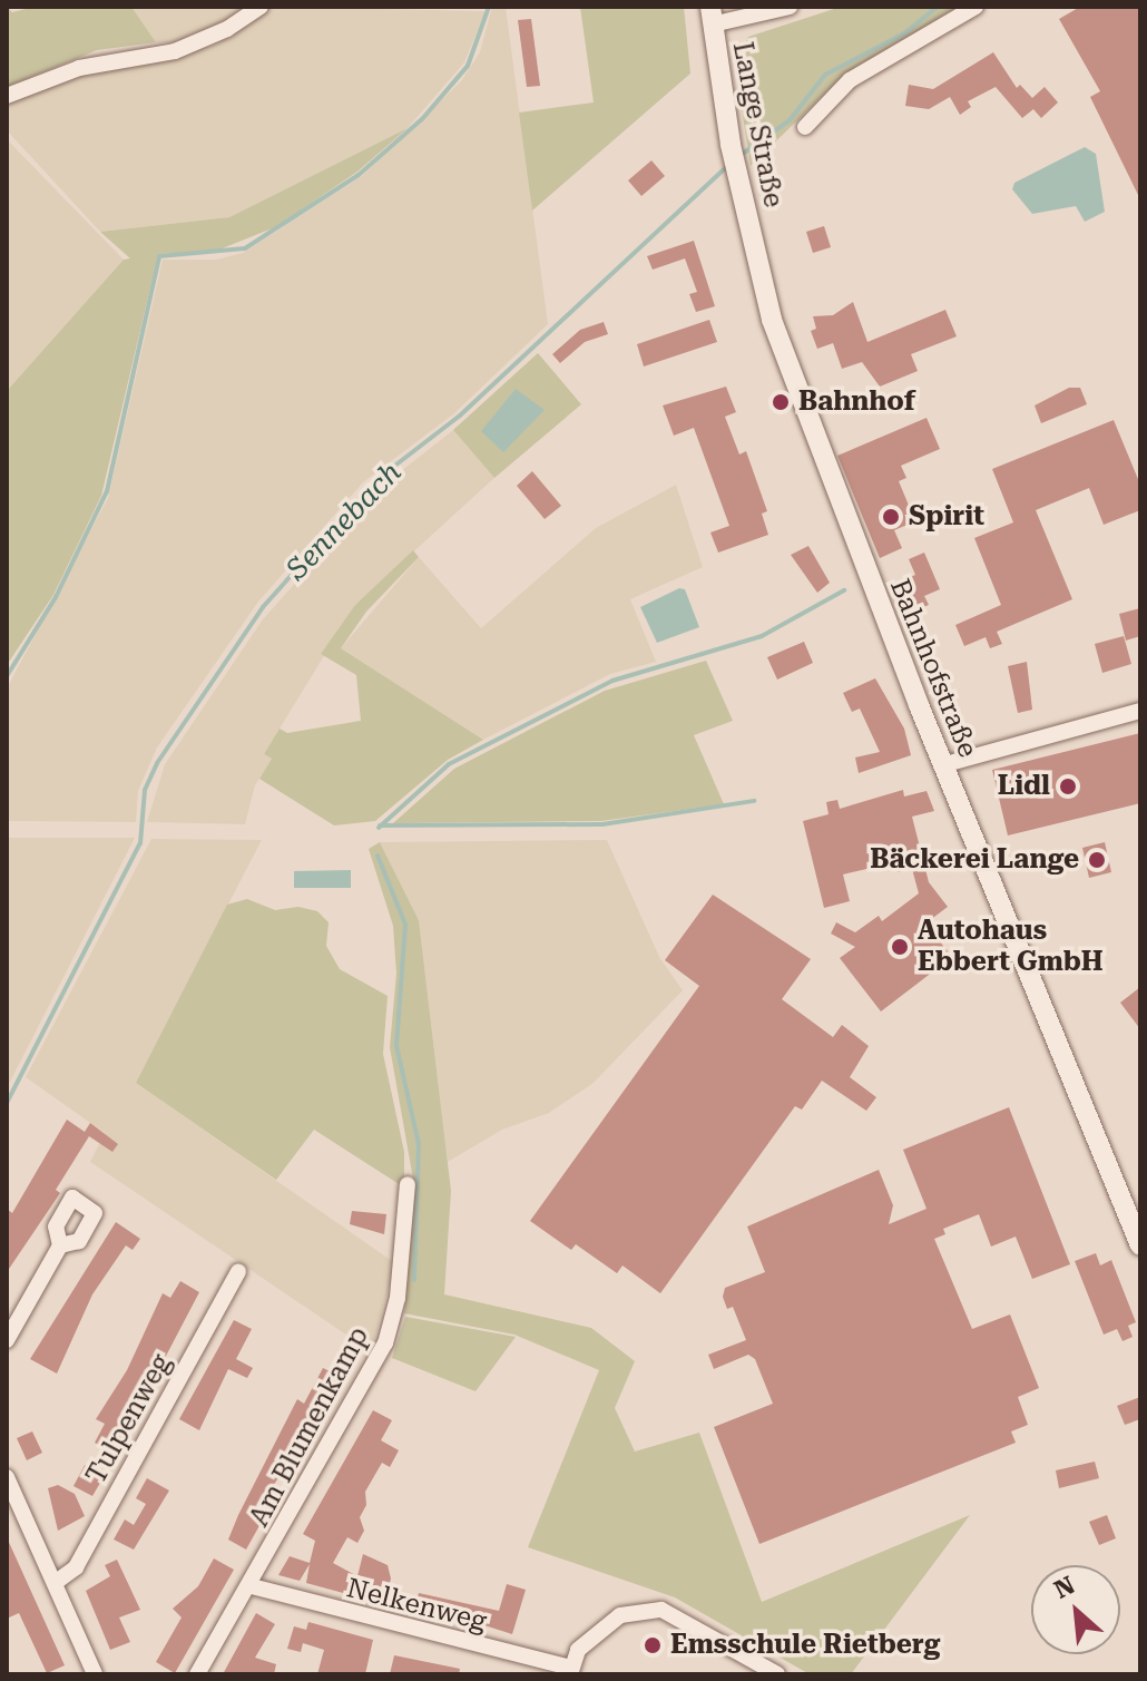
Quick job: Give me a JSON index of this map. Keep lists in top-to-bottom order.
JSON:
{
  "streets": {
    "main road": ["Lange Straße", "Bahnhofstraße"],
    "street": ["Tulpenweg", "Am Blumenkamp", "Nelkenweg"]
  },
  "crossings": [
    ["Lange Straße", "Bahnhofstraße"],
    ["Am Blumenkamp", "Nelkenweg"]
  ],
  "water": ["Sennebach"],
  "places": [
    "Bahnhof",
    "Spirit",
    "Lidl",
    "Bäckerei Lange",
    "Autohaus Ebbert GmbH",
    "Emsschule Rietberg"
  ],
  "north": "top left"
}
